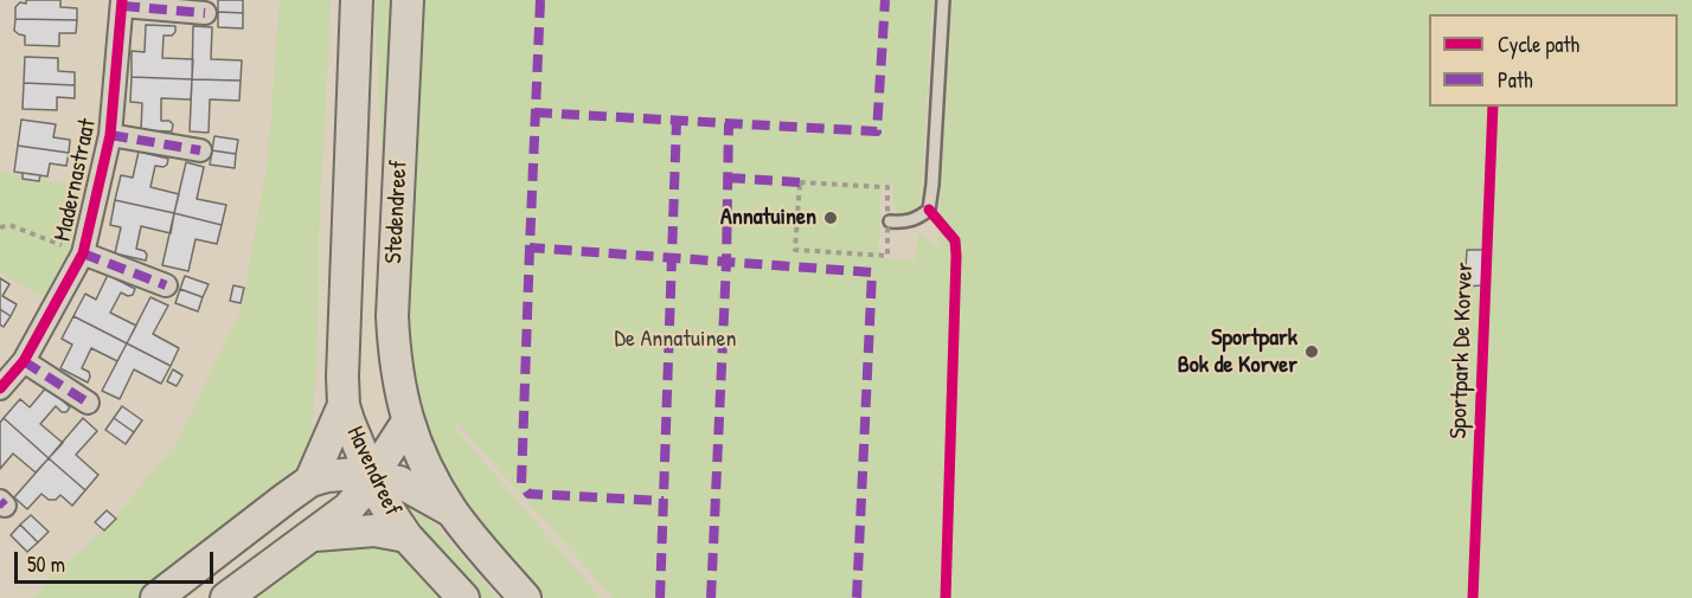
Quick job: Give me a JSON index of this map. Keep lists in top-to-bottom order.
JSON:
{
  "streets": {
    "main road": ["Stedendreef", "Havendreef"],
    "street": ["Madernastraat"],
    "cycle path": ["Sportpark De Korver"]
  },
  "crossings": [
    ["Stedendreef", "Havendreef"]
  ],
  "parks": ["De Annatuinen"],
  "places": ["Annatuinen", "Sportpark Bok de Korver"],
  "legend": ["Cycle path", "Path"],
  "scale_bar": "50 m"
}
